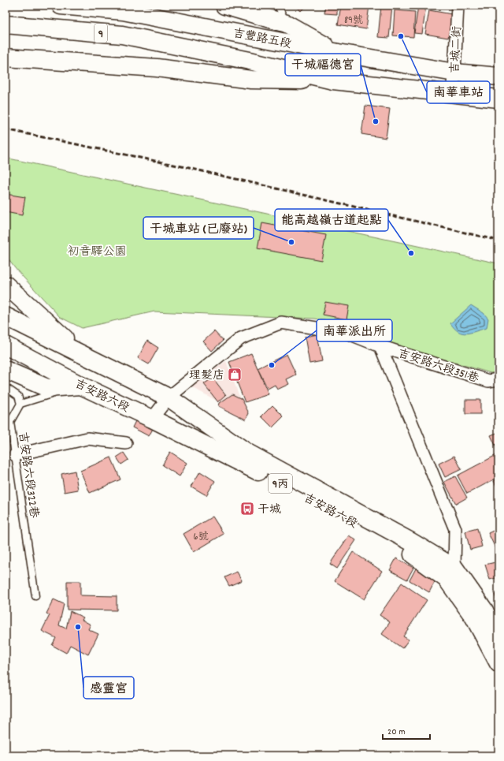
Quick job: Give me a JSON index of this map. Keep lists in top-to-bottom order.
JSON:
{
  "streets": {
    "main road": [
      "9",
      "吉豐路五段",
      "吉安路六段",
      "9丙"
    ],
    "street": ["吉城二街", "吉安路六段351巷"],
    "lane": ["吉安路六段322巷"]
  },
  "crossings": [
    ["吉豐路五段", "吉城二街"],
    ["吉安路六段351巷", "吉安路六段"]
  ],
  "parks": ["初音驛公園"],
  "places": {
    "other": [
      "南華車站",
      "干城福德宮",
      "干城車站 (已廢站)",
      "能高越嶺古道起點",
      "南華派出所",
      "感靈宮"
    ],
    "shop": ["理髮店"],
    "bus stop": ["干城"]
  },
  "house_numbers": ["89號", "6號"],
  "scale_bar": "20 m"
}
